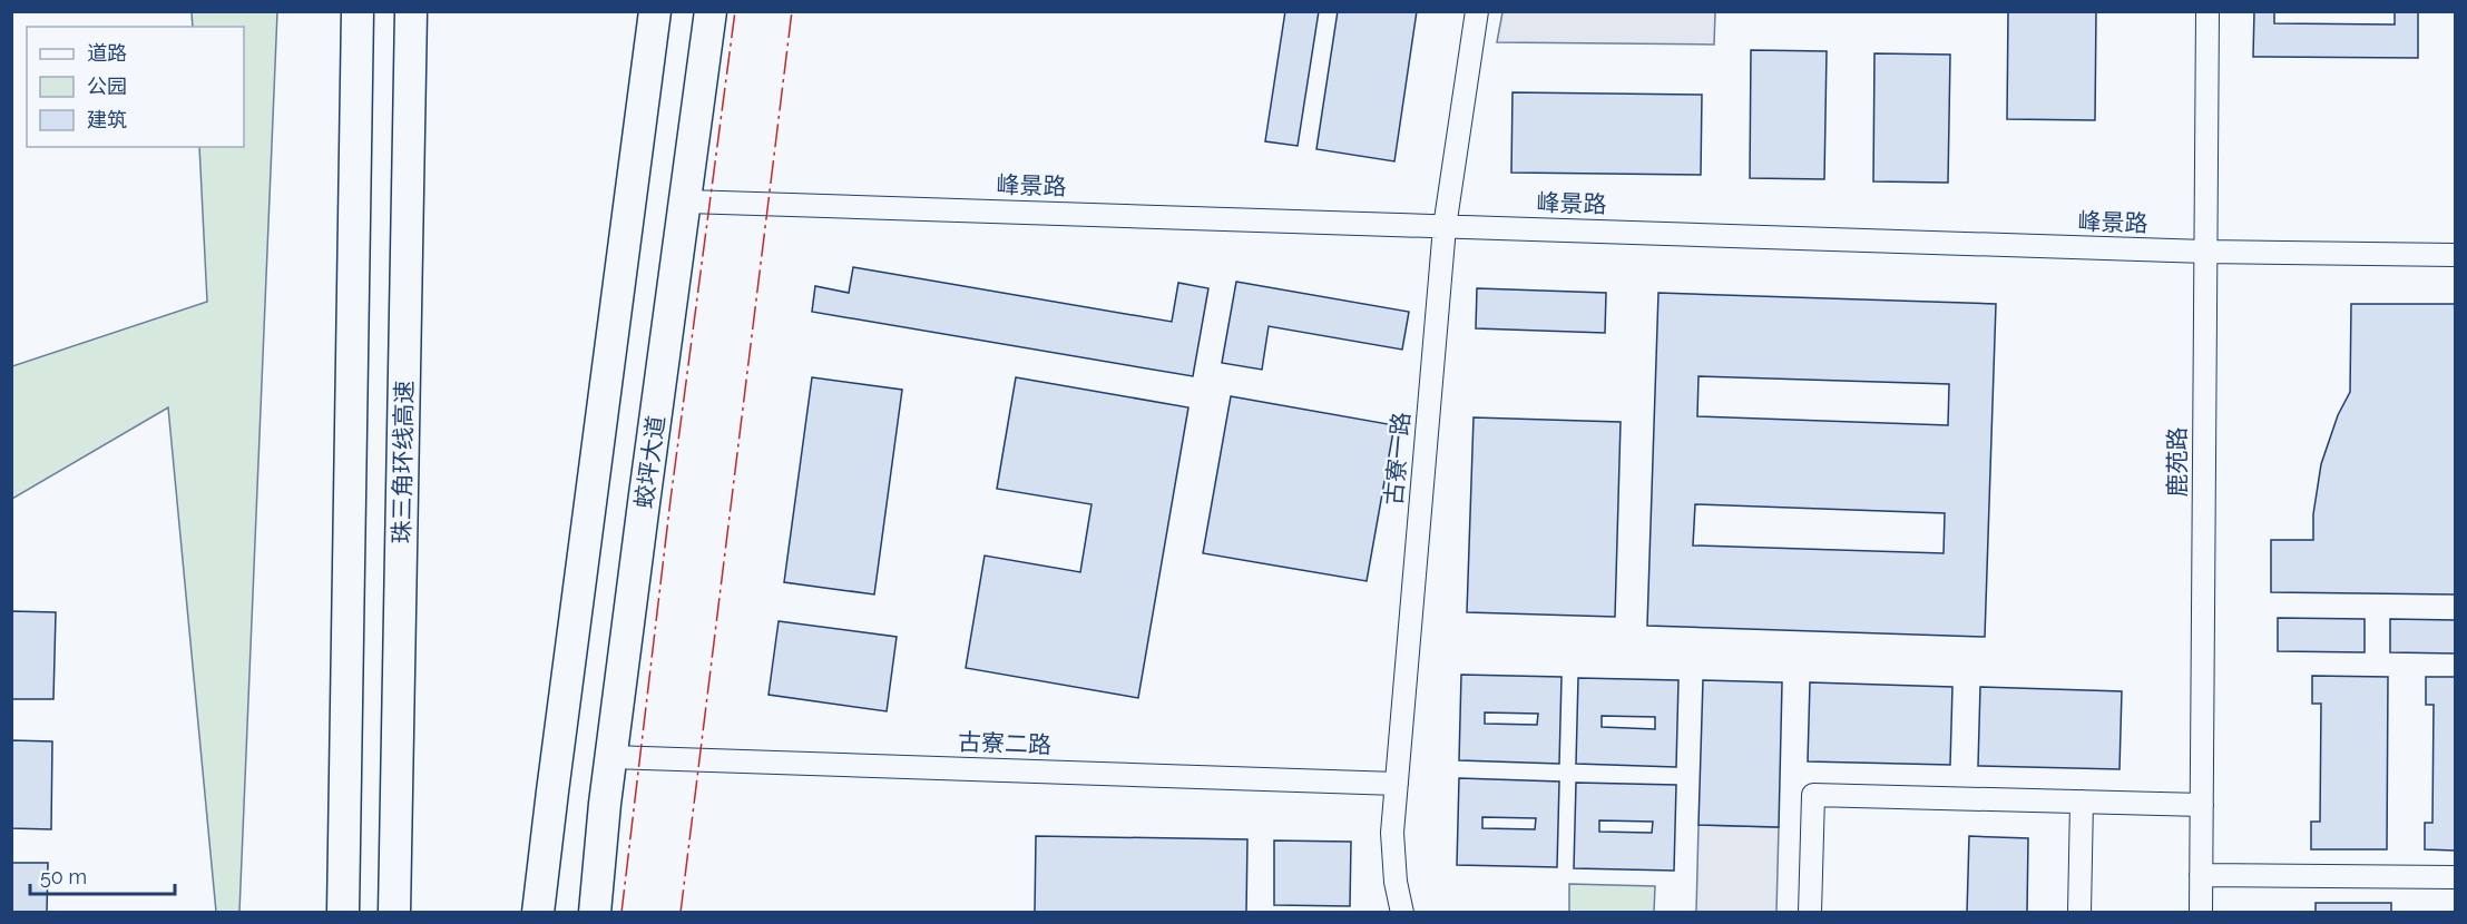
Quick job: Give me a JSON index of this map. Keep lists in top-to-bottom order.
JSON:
{
  "streets": {
    "highway": ["珠三角环线高速", "蛟坪大道"],
    "street": [
      "峰景路",
      "古寮一路",
      "鹿苑路",
      "古寮二路"
    ]
  },
  "crossings": [
    ["峰景路", "古寮一路"],
    ["峰景路", "蛟坪大道"],
    ["峰景路", "鹿苑路"],
    ["古寮一路", "古寮二路"],
    ["蛟坪大道", "古寮二路"]
  ],
  "legend": ["道路", "公园", "建筑"],
  "scale_bar": "50 m"
}
